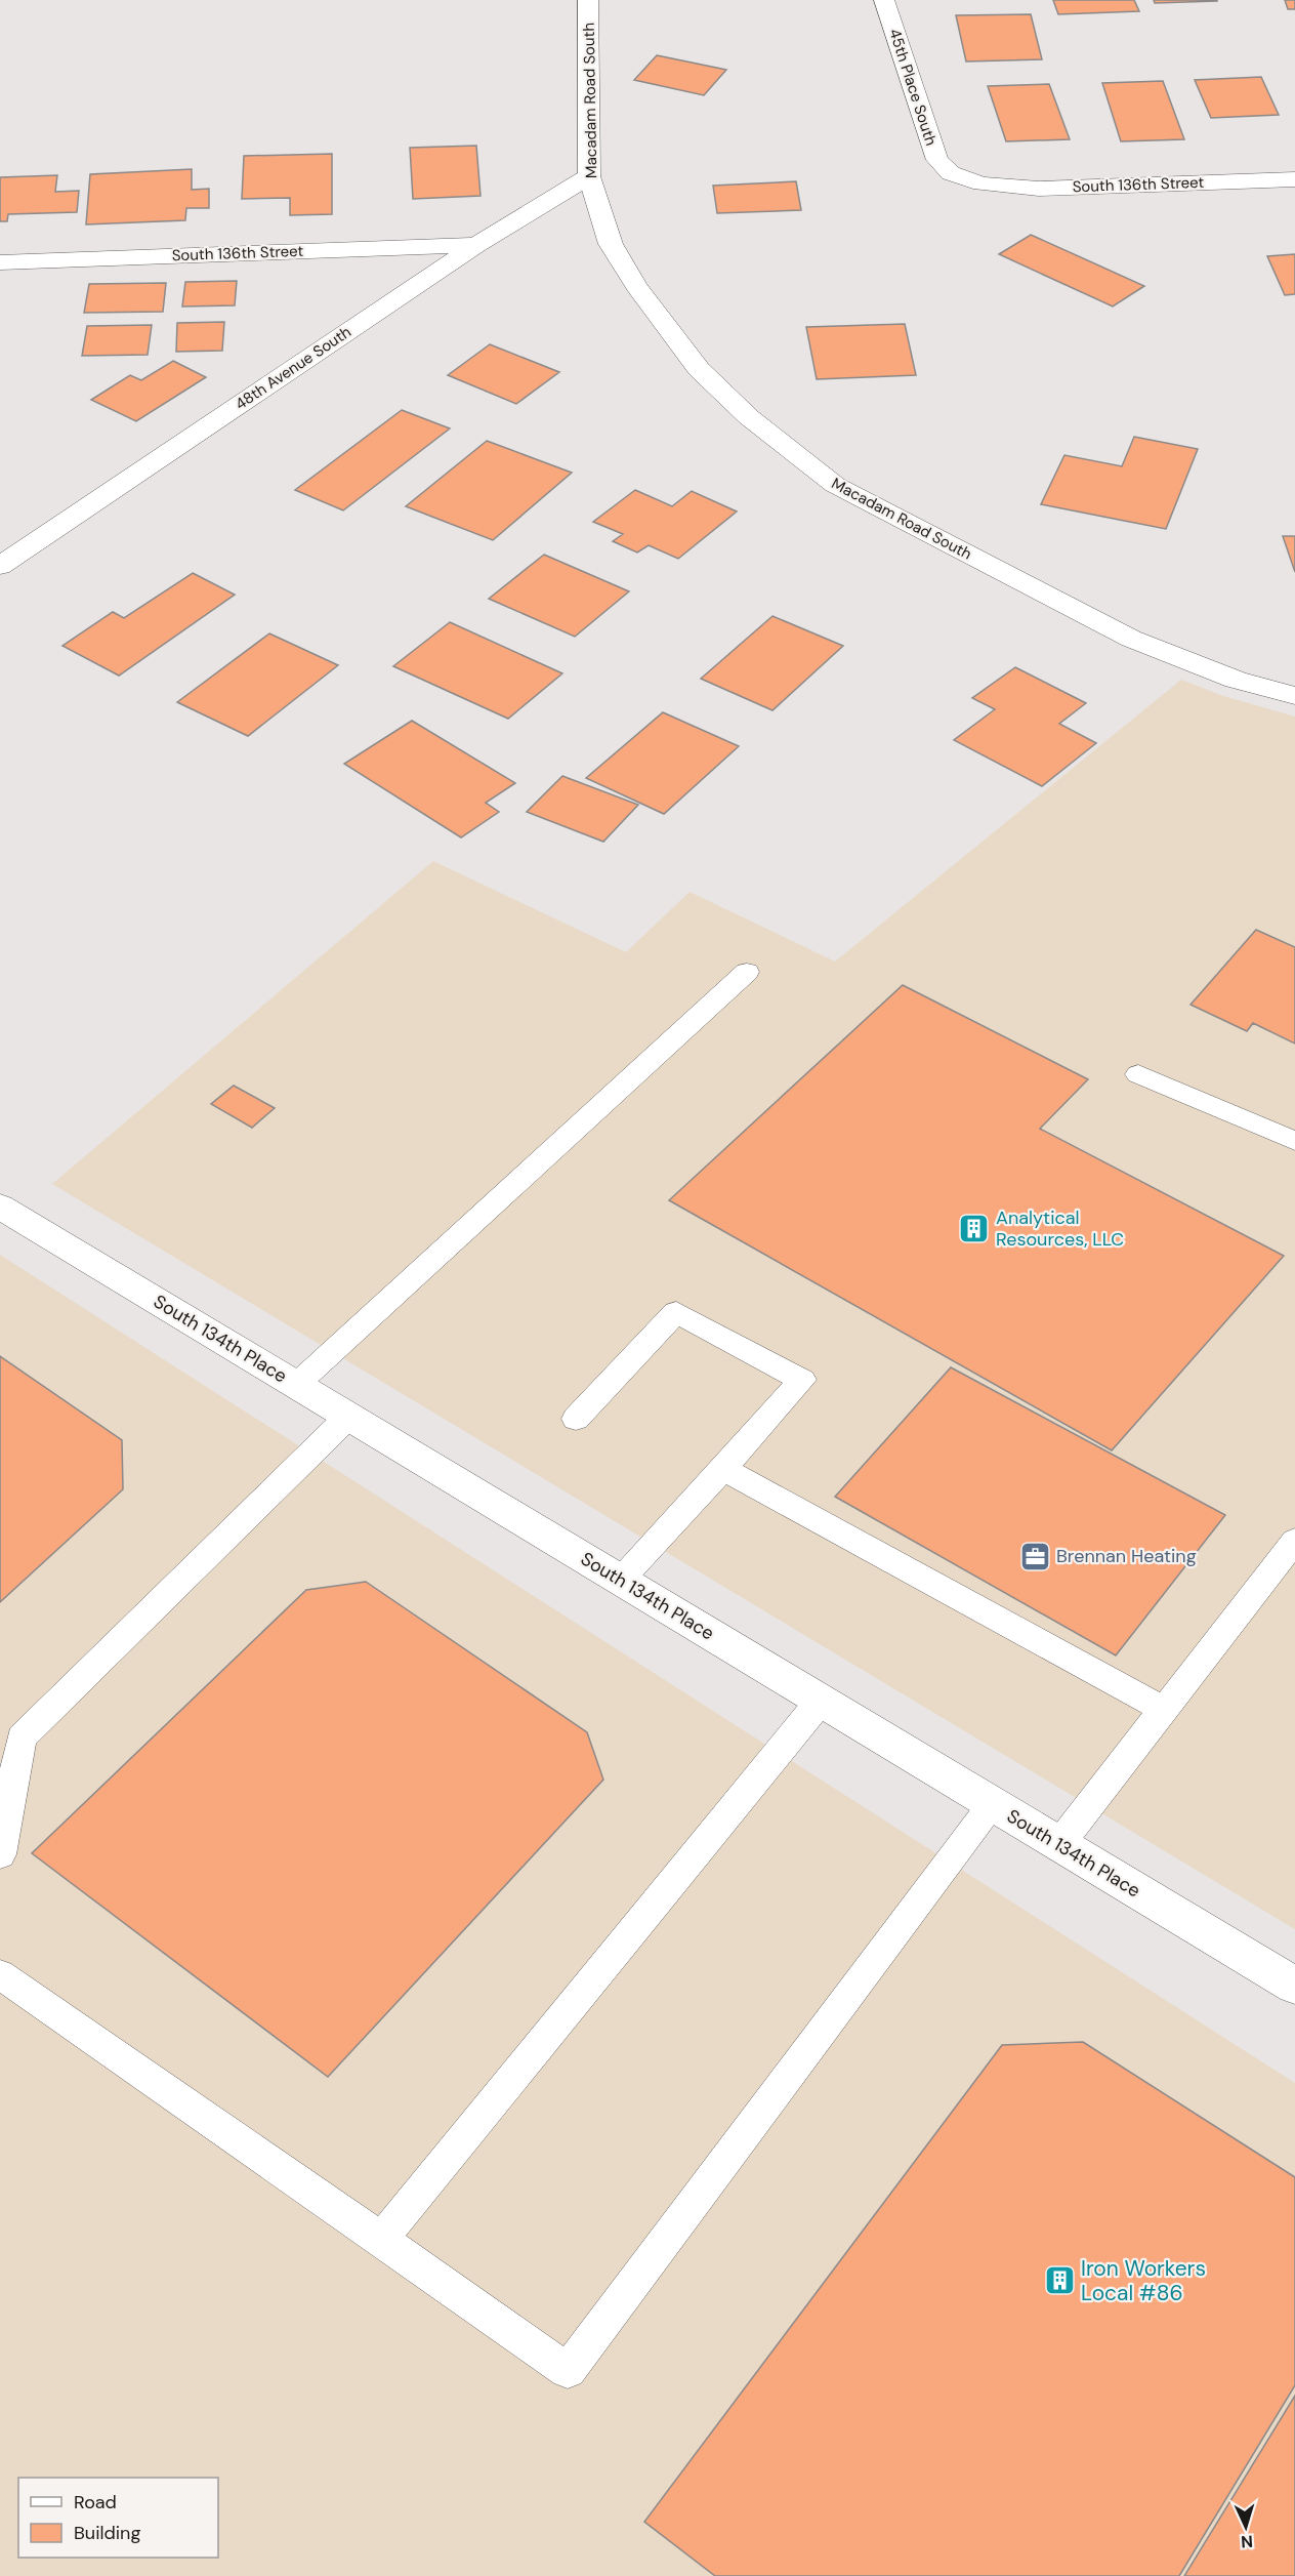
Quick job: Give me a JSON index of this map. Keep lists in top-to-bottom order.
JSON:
{
  "streets": {
    "street": [
      "45th Place South",
      "Macadam Road South",
      "South 136th Street",
      "48th Avenue South",
      "South 134th Place"
    ]
  },
  "crossings": [
    ["45th Place South", "South 136th Street"],
    ["Macadam Road South", "48th Avenue South"],
    ["South 136th Street", "48th Avenue South"]
  ],
  "places": {
    "building": ["Analytical Resources, LLC", "Iron Workers Local #86"],
    "office": ["Brennan Heating"]
  },
  "legend": ["Road", "Building"],
  "north": "bottom"
}
